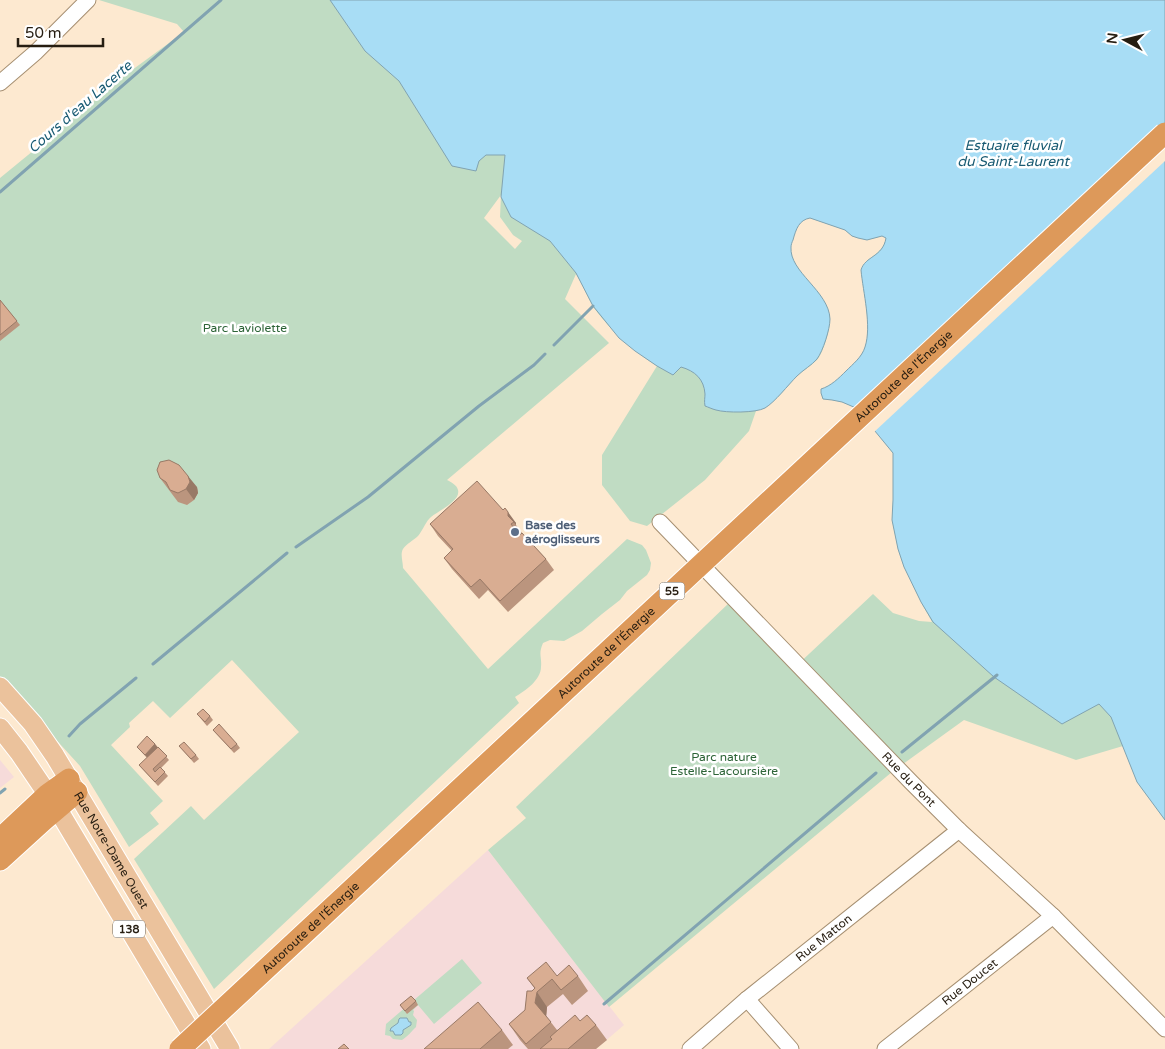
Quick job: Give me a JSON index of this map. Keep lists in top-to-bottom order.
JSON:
{
  "streets": {
    "highway": ["Autoroute de l'Énergie", "55"],
    "main road": ["Rue Notre-Dame Ouest", "138"],
    "street": ["Rue du Pont", "Rue Matton", "Rue Doucet"]
  },
  "crossings": [
    ["Autoroute de l'Énergie", "Rue Notre-Dame Ouest"],
    ["Rue du Pont", "Rue Matton"],
    ["Rue du Pont", "Rue Doucet"],
    ["Rue Notre-Dame Ouest", "138"]
  ],
  "water": ["Cours d'eau Lacerte", "Estuaire fluvial du Saint-Laurent"],
  "parks": ["Parc Laviolette", "Parc nature Estelle-Lacoursière"],
  "places": ["Base des aéroglisseurs"],
  "scale_bar": "50 m",
  "north": "left"
}
